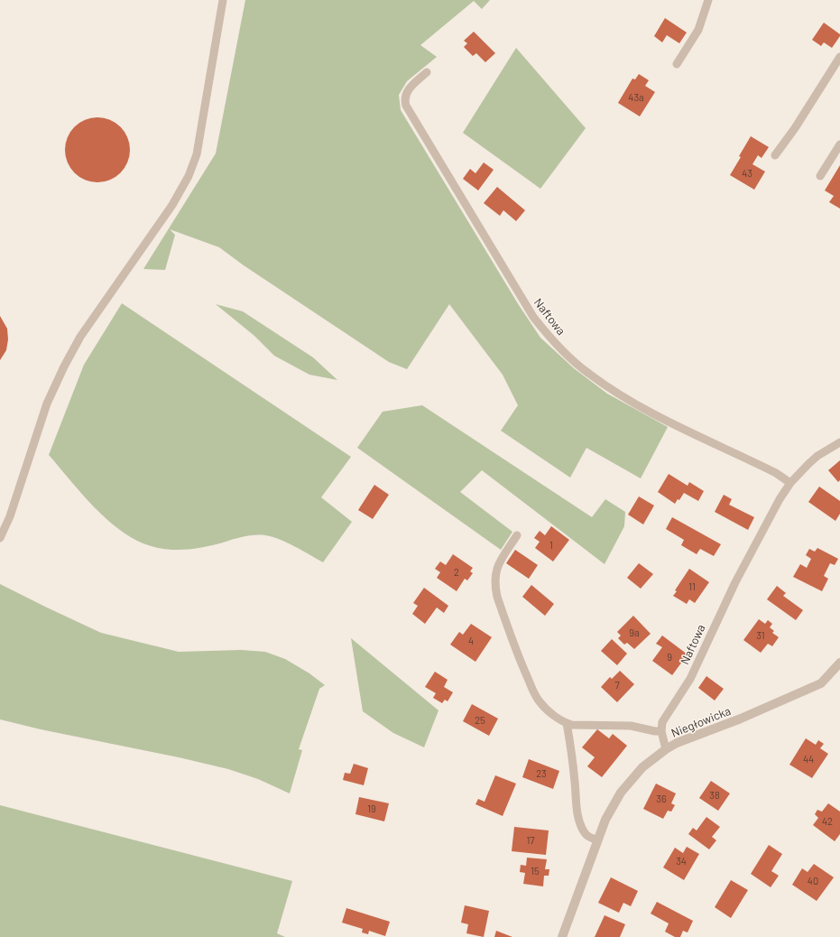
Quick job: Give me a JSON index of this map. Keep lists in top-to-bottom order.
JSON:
{
  "streets": {
    "street": ["Niegłowicka"],
    "lane": ["Naftowa"]
  },
  "house_numbers": [
    "43a",
    "43",
    "1",
    "2",
    "11",
    "9a",
    "31",
    "4",
    "9",
    "7",
    "25",
    "44",
    "23",
    "38",
    "36",
    "19",
    "42",
    "17",
    "34",
    "15",
    "40"
  ]
}
